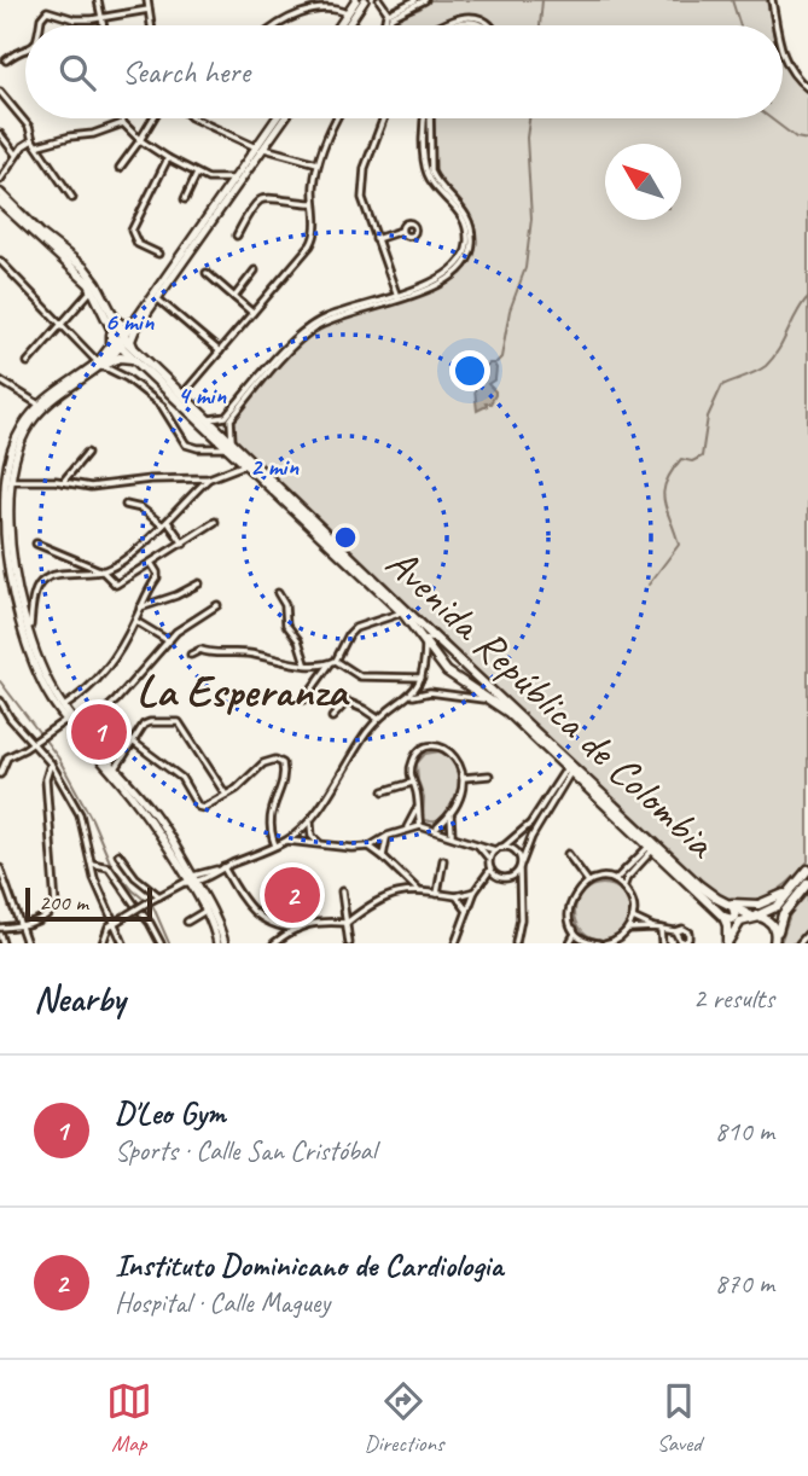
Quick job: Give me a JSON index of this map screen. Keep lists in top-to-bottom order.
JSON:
{
  "streets": {
    "main road": ["Avenida República de Colombia"]
  },
  "districts": ["La Esperanza"],
  "scale_bar": "200 m",
  "north": "top left",
  "page": {
    "search": "Search here",
    "pins": ["1", "2"],
    "scale": "200 m",
    "heading": ["Nearby", "2 results"],
    "list": [
      {
        "mark": "1",
        "name": "D'Leo Gym",
        "note": "Sports · Calle San Cristóbal",
        "value": "810 m"
      },
      {
        "mark": "2",
        "name": "Instituto Dominicano de Cardiologia",
        "note": "Hospital · Calle Maguey",
        "value": "870 m"
      }
    ],
    "nav": ["Map", "Directions", "Saved"]
  },
  "rings": ["6 min", "4 min", "2 min"]
}
